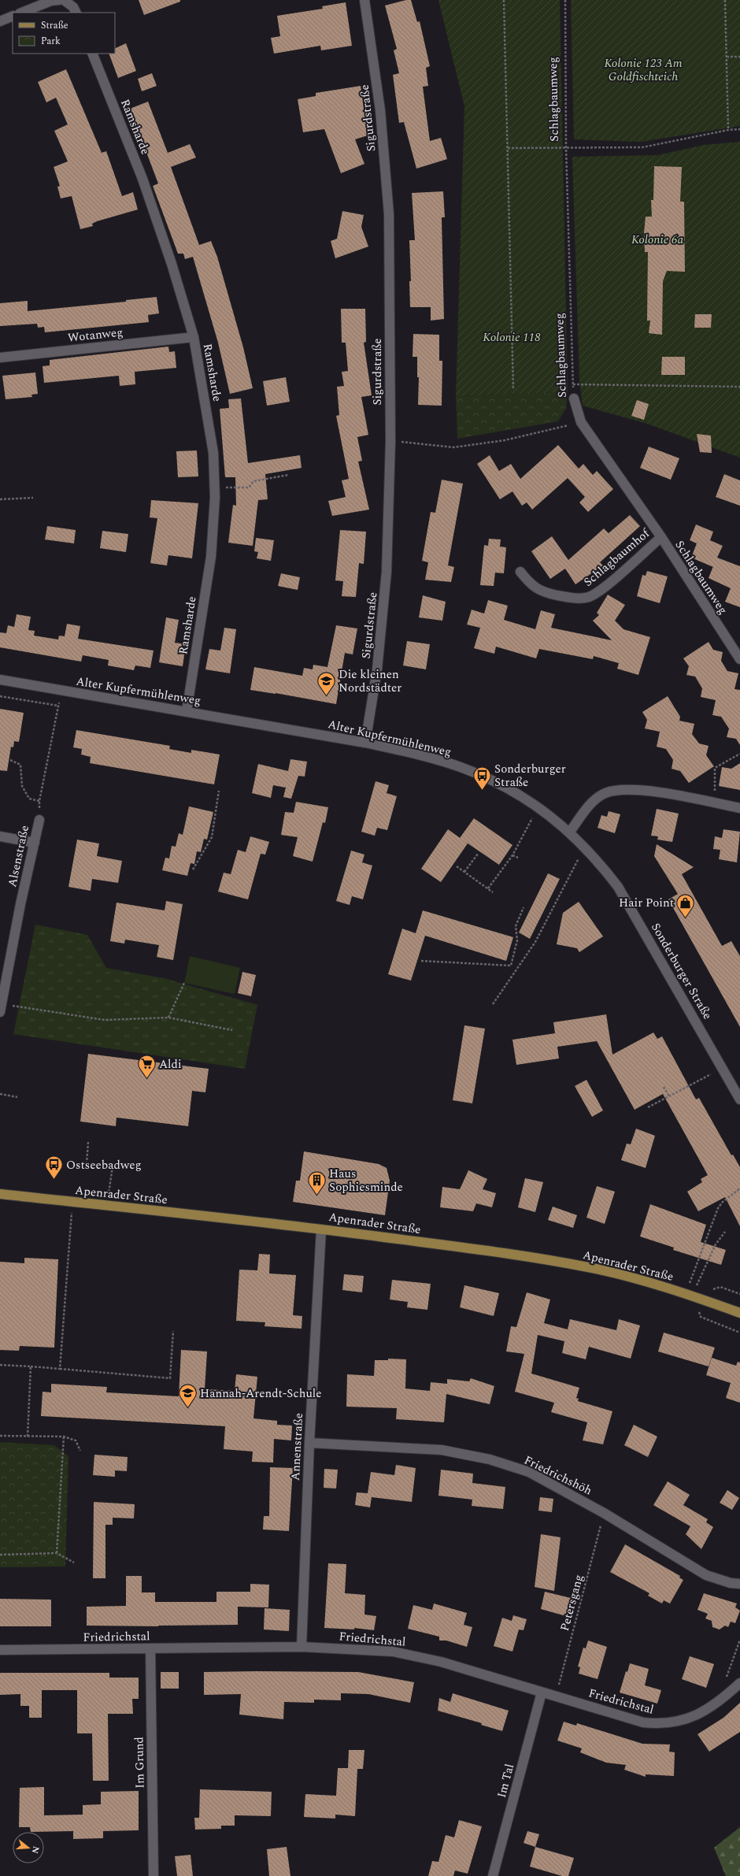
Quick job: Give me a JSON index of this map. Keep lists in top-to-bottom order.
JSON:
{
  "streets": {
    "main road": ["Apenrader Straße"],
    "street": [
      "Schlagbaumweg",
      "Sigurdstraße",
      "Ramsharde",
      "Wotanweg",
      "Schlagbaumhof",
      "Alter Kupfermühlenweg",
      "Alsenstraße",
      "Sonderburger Straße",
      "Annenstraße",
      "Friedrichshöh",
      "Friedrichstal",
      "Im Grund",
      "Im Tal"
    ],
    "path": ["Petersgang"]
  },
  "crossings": [
    ["Schlagbaumweg", "Schlagbaumhof"],
    ["Sigurdstraße", "Alter Kupfermühlenweg"],
    ["Ramsharde", "Wotanweg"],
    ["Ramsharde", "Alter Kupfermühlenweg"],
    ["Alter Kupfermühlenweg", "Sonderburger Straße"],
    ["Apenrader Straße", "Annenstraße"],
    ["Annenstraße", "Friedrichshöh"],
    ["Annenstraße", "Friedrichstal"],
    ["Friedrichshöh", "Petersgang"],
    ["Petersgang", "Friedrichstal"],
    ["Friedrichstal", "Im Grund"],
    ["Friedrichstal", "Im Tal"]
  ],
  "parks": ["Kolonie 123 Am Goldfischteich", "Kolonie 6a", "Kolonie 118"],
  "places": {
    "school or university": ["Die kleinen Nordstädter", "Hannah-Arendt-Schule"],
    "bus stop": ["Sonderburger Straße", "Ostseebadweg"],
    "shop": ["Hair Point"],
    "supermarket": ["Aldi"],
    "building": ["Haus Sophiesminde"]
  },
  "legend": ["Straße", "Park"],
  "north": "right"
}
